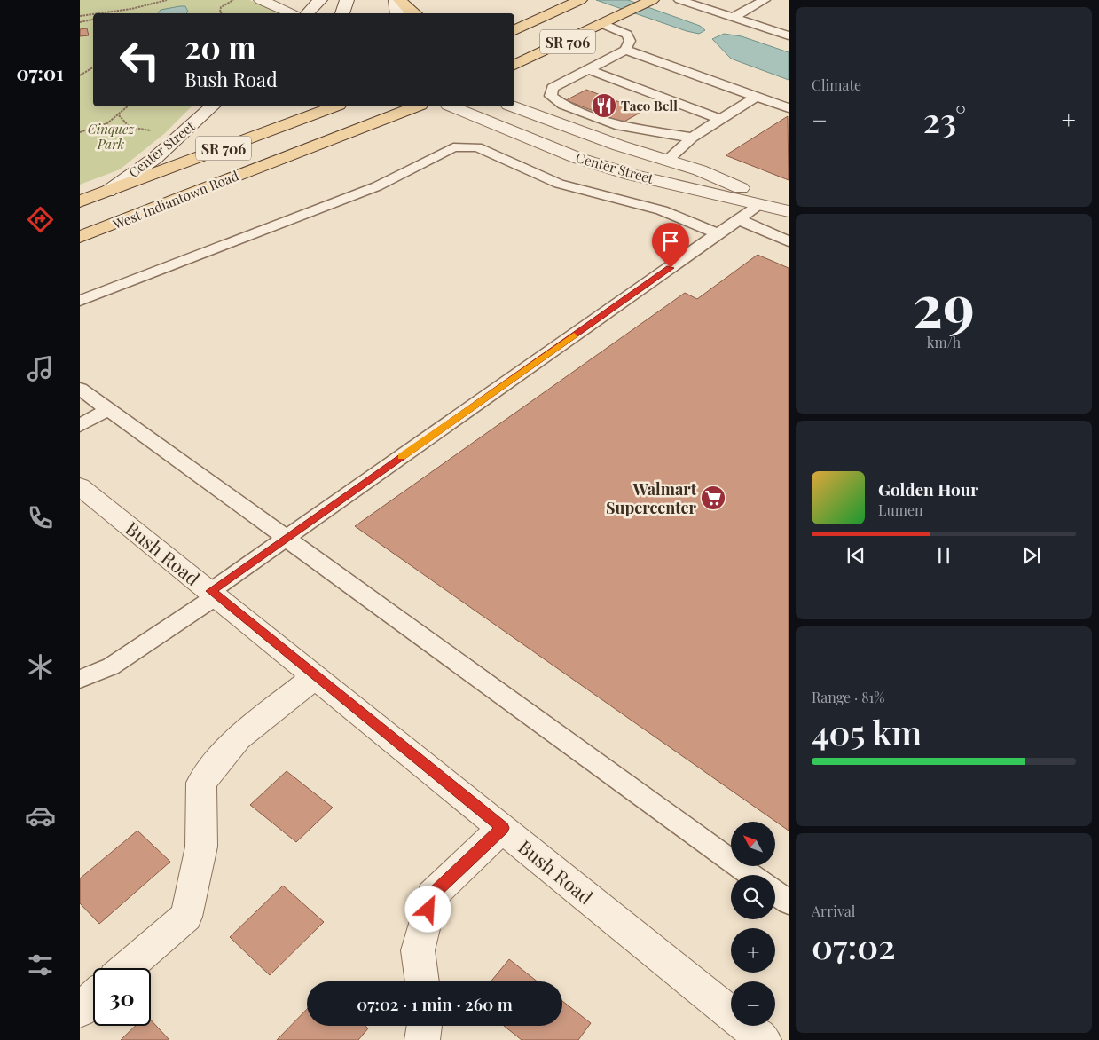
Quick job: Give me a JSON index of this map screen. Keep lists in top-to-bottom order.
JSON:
{
  "streets": {
    "main road": ["SR 706", "West Indiantown Road"],
    "street": ["Center Street", "Bush Road"]
  },
  "crossings": [
    ["Center Street", "West Indiantown Road"]
  ],
  "parks": ["Cinquez Park"],
  "places": {
    "restaurant": ["Taco Bell"],
    "supermarket": ["Walmart Supercenter"]
  },
  "north": "top left",
  "page": {
    "tabs": "07:01",
    "tile": [
      "Climate",
      ["29", "km/h"],
      ["Range · 81%", "405 km"],
      ["Arrival", "07:02"]
    ],
    "turn": ["20 m", "Bush Road"],
    "heat": ["−", "23°", "+"],
    "song": ["Golden Hour", "Lumen"],
    "map_buttons": ["+", "−"],
    "limit": "30",
    "trip": "07:02 · 1 min · 260 m"
  }
}
